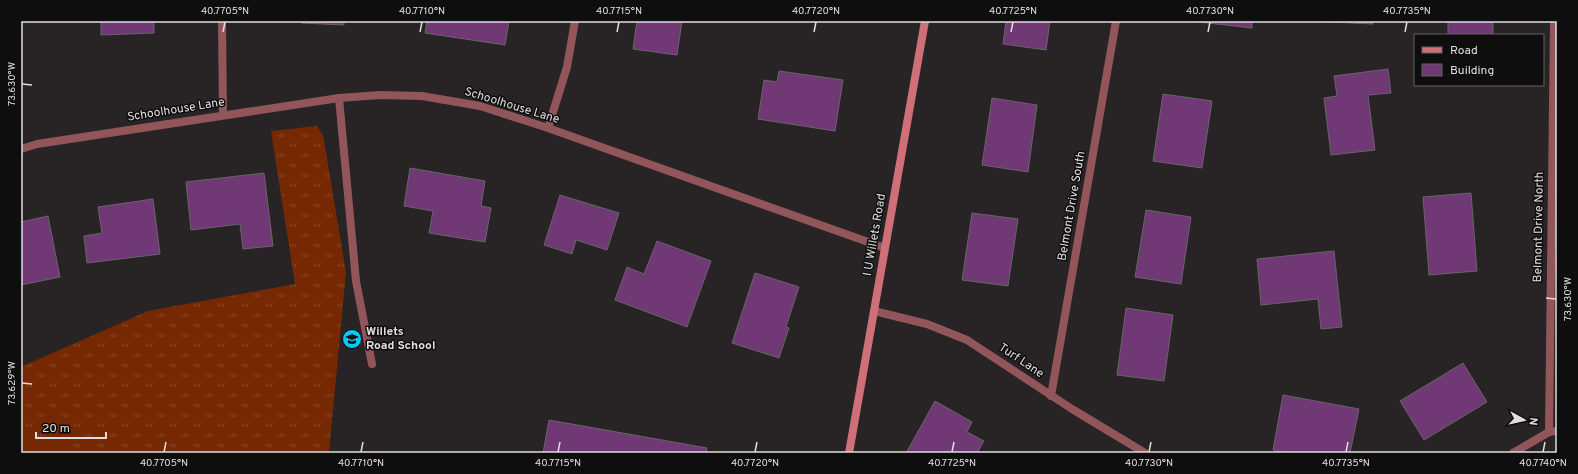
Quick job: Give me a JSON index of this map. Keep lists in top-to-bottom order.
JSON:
{
  "streets": {
    "main road": ["I U Willets Road"],
    "street": [
      "Schoolhouse Lane",
      "Belmont Drive South",
      "Belmont Drive North",
      "Turf Lane"
    ]
  },
  "crossings": [
    ["Schoolhouse Lane", "I U Willets Road"],
    ["Belmont Drive South", "Turf Lane"],
    ["I U Willets Road", "Turf Lane"]
  ],
  "places": {
    "school or university": ["Willets Road School"]
  },
  "legend": ["Road", "Building"],
  "scale_bar": "20 m",
  "north": "right",
  "coordinates": [
    "40.7705°N",
    "40.7710°N",
    "40.7715°N",
    "40.7720°N",
    "40.7725°N",
    "40.7730°N",
    "40.7735°N",
    "73.630°W",
    "73.629°W",
    "40.7740°N"
  ]
}
